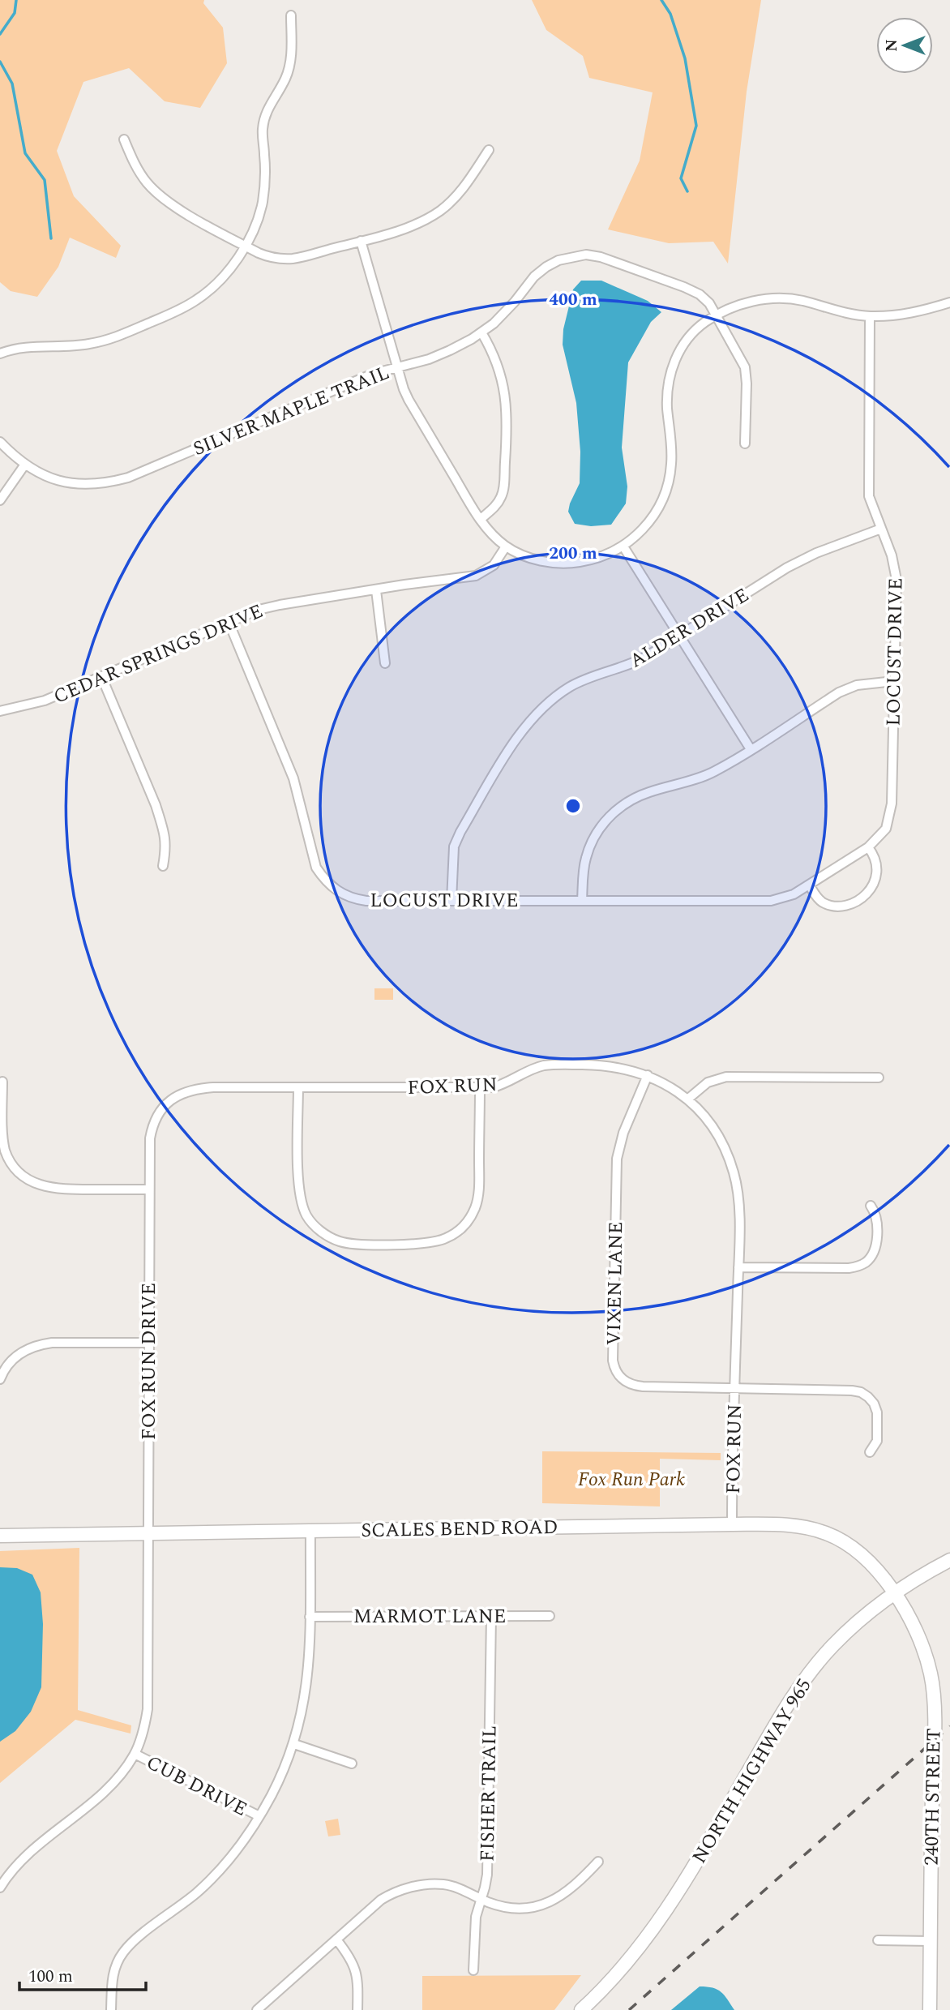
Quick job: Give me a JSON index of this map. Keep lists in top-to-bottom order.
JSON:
{
  "streets": {
    "street": [
      "SILVER MAPLE TRAIL",
      "ALDER DRIVE",
      "LOCUST DRIVE",
      "CEDAR SPRINGS DRIVE",
      "FOX RUN",
      "VIXEN LANE",
      "FOX RUN DRIVE",
      "SCALES BEND ROAD",
      "MARMOT LANE",
      "NORTH HIGHWAY 965",
      "CUB DRIVE",
      "FISHER TRAIL",
      "240TH STREET"
    ]
  },
  "crossings": [
    ["ALDER DRIVE", "LOCUST DRIVE"],
    ["LOCUST DRIVE", "CEDAR SPRINGS DRIVE"],
    ["FOX RUN", "VIXEN LANE"],
    ["FOX RUN", "FOX RUN DRIVE"],
    ["FOX RUN", "SCALES BEND ROAD"],
    ["FOX RUN DRIVE", "SCALES BEND ROAD"],
    ["FOX RUN DRIVE", "CUB DRIVE"],
    ["SCALES BEND ROAD", "NORTH HIGHWAY 965"],
    ["SCALES BEND ROAD", "240TH STREET"],
    ["MARMOT LANE", "FISHER TRAIL"],
    ["NORTH HIGHWAY 965", "240TH STREET"]
  ],
  "parks": ["Fox Run Park"],
  "scale_bar": "100 m",
  "north": "left",
  "rings": ["400 m", "200 m"]
}
